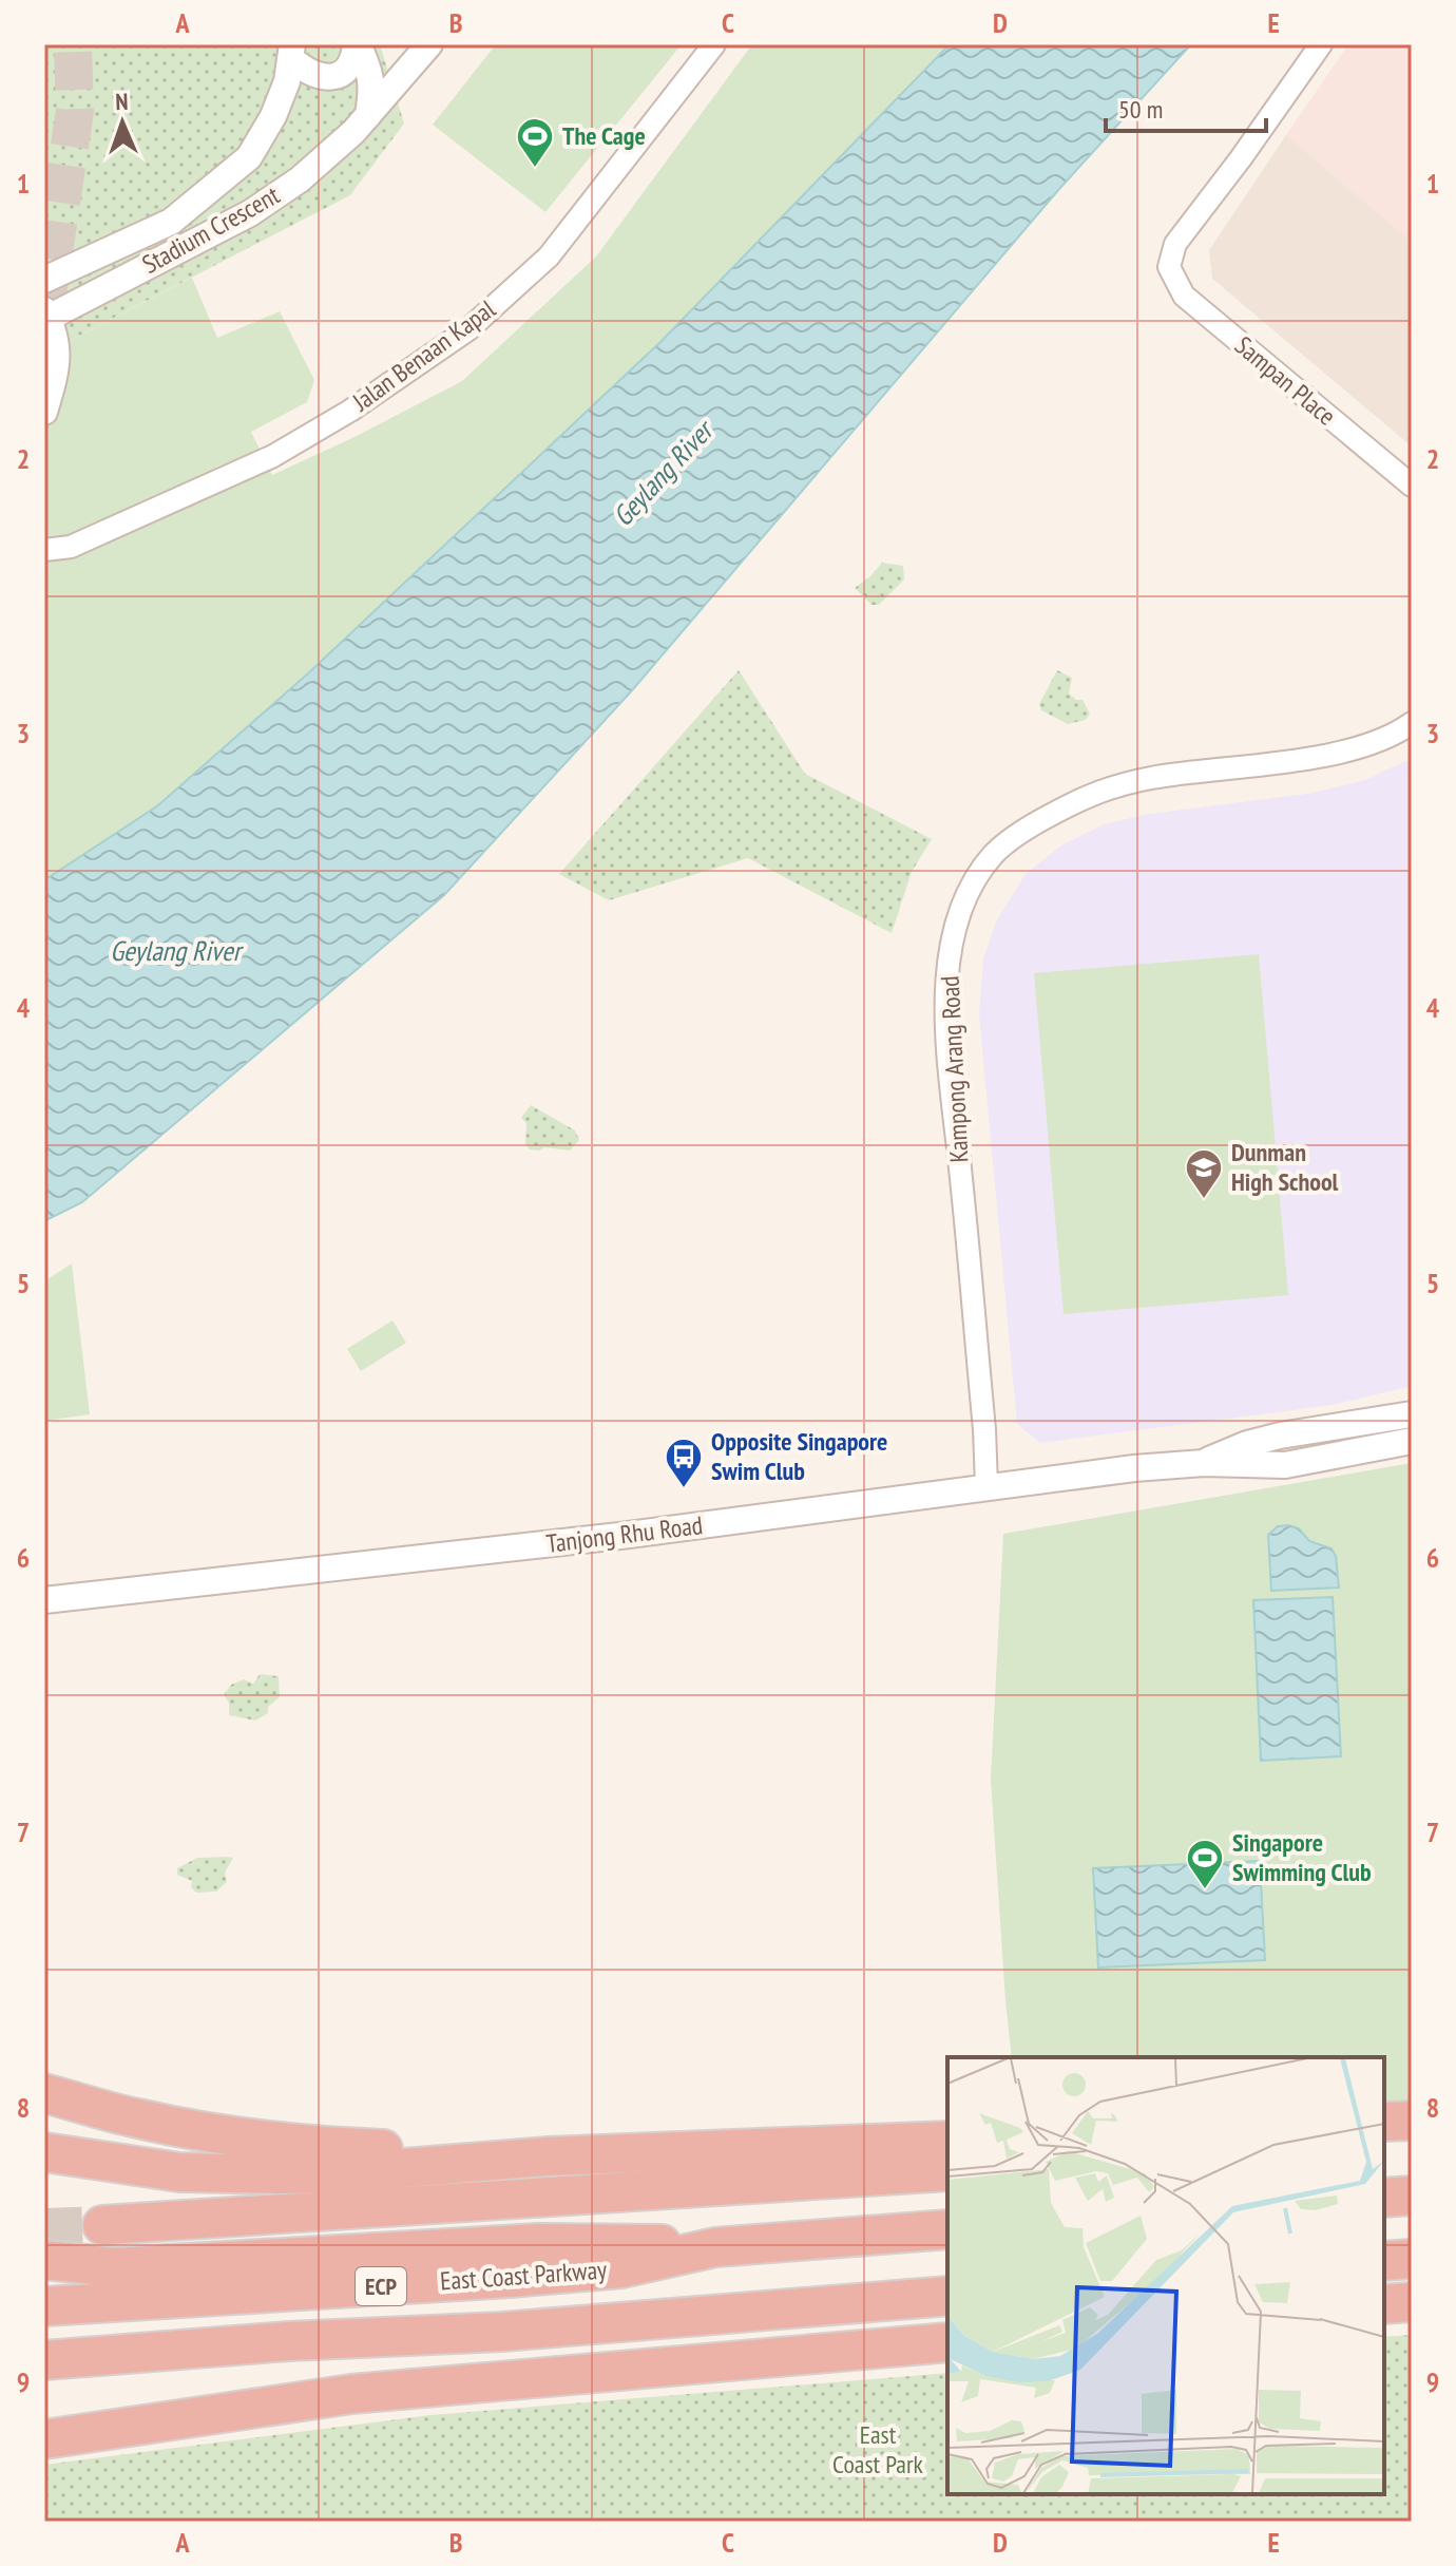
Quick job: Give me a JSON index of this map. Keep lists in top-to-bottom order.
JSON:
{
  "streets": {
    "highway": ["East Coast Parkway", "ECP"],
    "street": [
      "Stadium Crescent",
      "Jalan Benaan Kapal",
      "Sampan Place",
      "Kampong Arang Road",
      "Tanjong Rhu Road"
    ]
  },
  "crossings": [
    ["Kampong Arang Road", "Tanjong Rhu Road"]
  ],
  "water": ["Geylang River"],
  "parks": ["East Coast Park"],
  "places": {
    "sports": ["The Cage", "Singapore Swimming Club"],
    "school or university": ["Dunman High School"],
    "bus stop": ["Opposite Singapore Swim Club"]
  },
  "scale_bar": "50 m",
  "north": "top",
  "grid": {
    "columns": [
      "A",
      "B",
      "C",
      "D",
      "E"
    ],
    "rows": [
      "1",
      "2",
      "3",
      "4",
      "5",
      "6",
      "7",
      "8",
      "9"
    ]
  }
}
